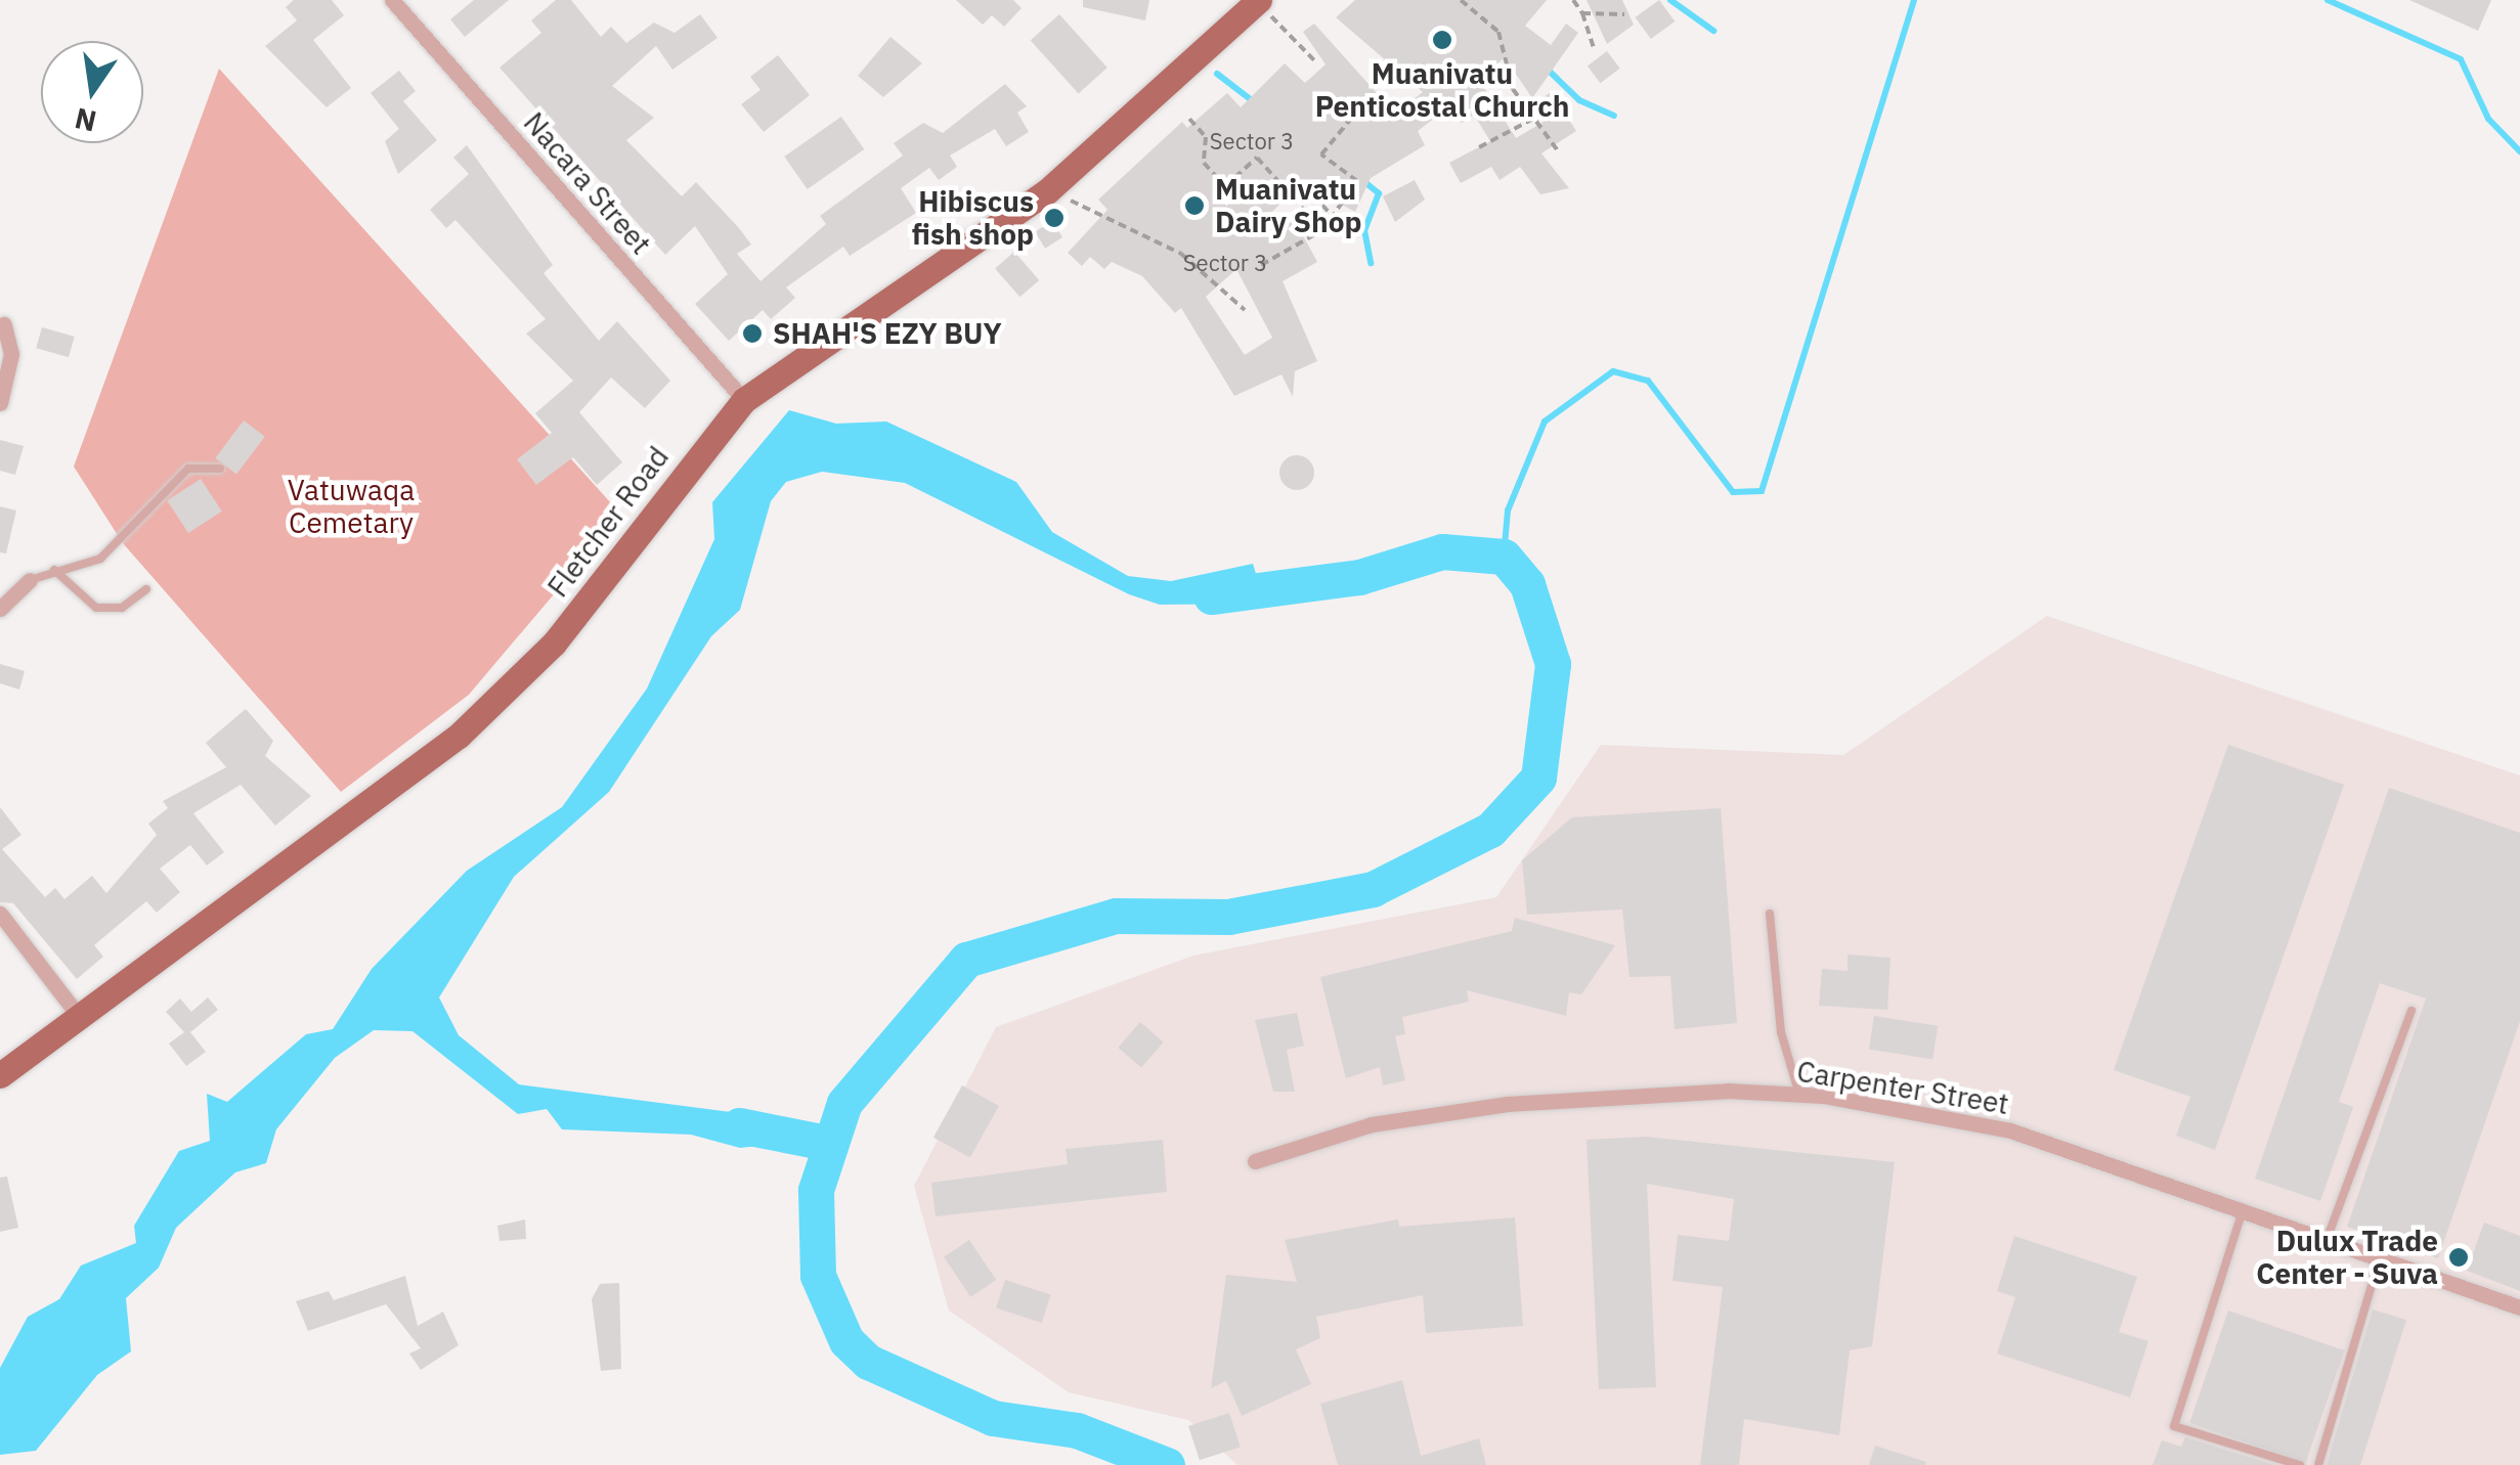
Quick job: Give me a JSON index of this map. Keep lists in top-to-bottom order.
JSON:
{
  "streets": {
    "main road": ["Fletcher Road"],
    "street": ["Nacara Street", "Carpenter Street"]
  },
  "crossings": [
    ["Nacara Street", "Fletcher Road"]
  ],
  "parks": ["Vatuwaqa Cemetary"],
  "places": [
    "Muanivatu Penticostal Church",
    "Muanivatu Dairy Shop",
    "Hibiscus fish shop",
    "SHAH'S EZY BUY",
    "Dulux Trade Center - Suva"
  ],
  "house_numbers": ["Sector 3", "Sector 3"],
  "north": "bottom"
}
